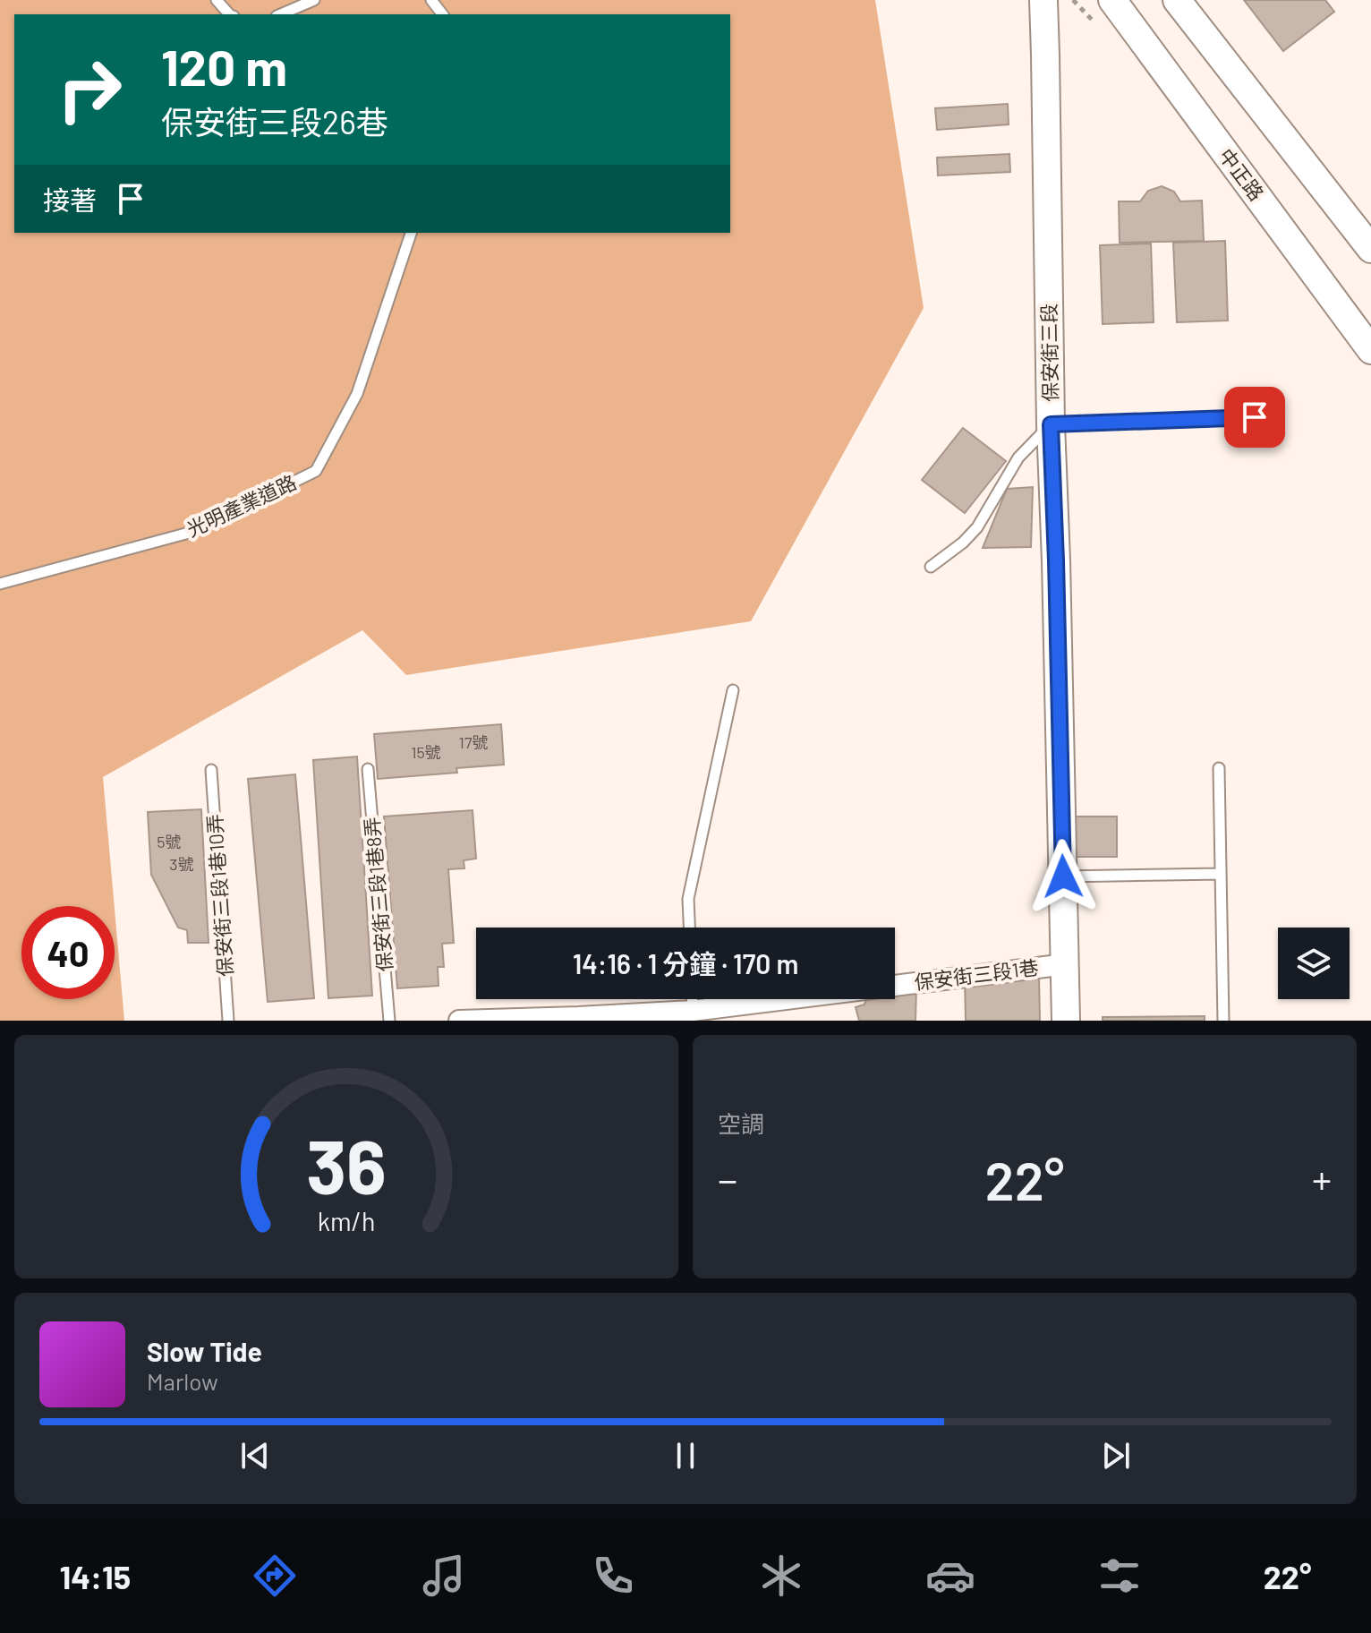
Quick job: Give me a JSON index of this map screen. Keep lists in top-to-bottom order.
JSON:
{
  "streets": {
    "street": ["中正路", "保安街三段", "保安街三段1巷"],
    "lane": ["光明產業道路", "保安街三段1巷8弄", "保安街三段1巷10弄"]
  },
  "crossings": [
    ["保安街三段", "保安街三段1巷"]
  ],
  "house_numbers": [
    "17號",
    "15號",
    "5號",
    "3號"
  ],
  "page": {
    "turn": ["120 m", "保安街三段26巷"],
    "then": "接著",
    "limit": "40",
    "trip": "14:16 · 1 分鐘 · 170 m",
    "tile": "空調",
    "heat": ["−", "22°", "+"],
    "song": ["Slow Tide", "Marlow"],
    "tabs": ["14:15", "22°"],
    "gauge": ["36", "km/h"]
  }
}
